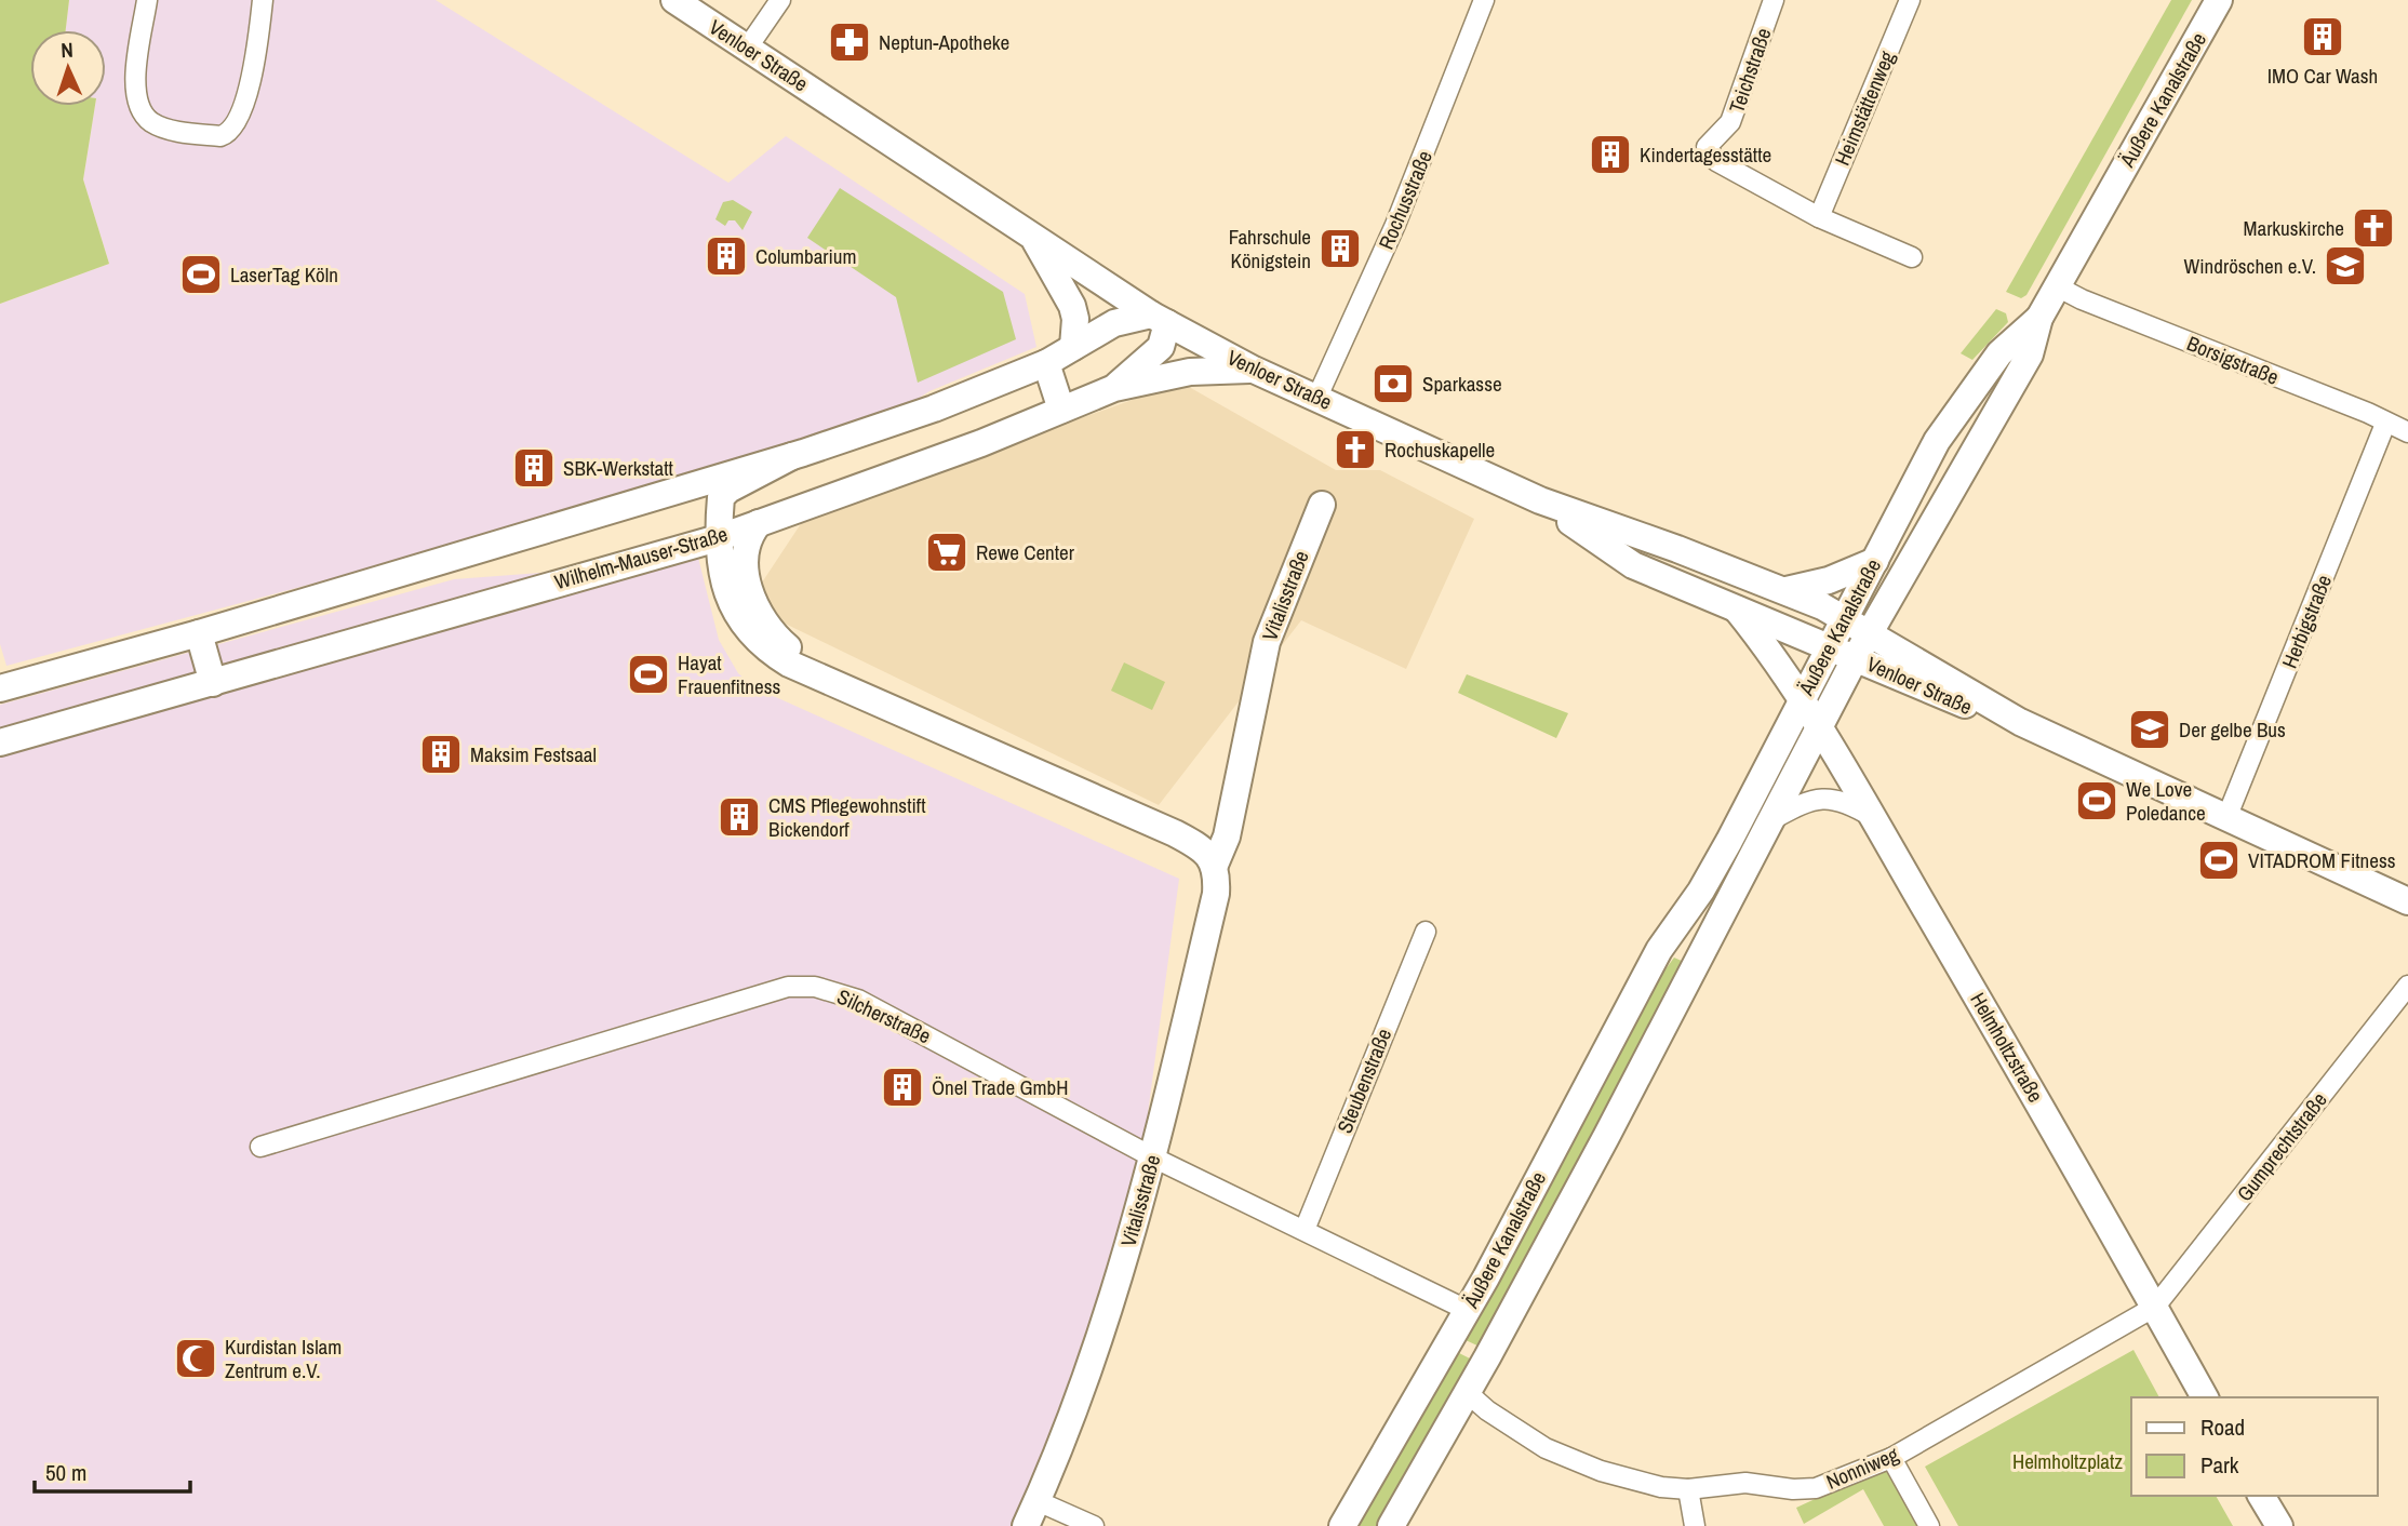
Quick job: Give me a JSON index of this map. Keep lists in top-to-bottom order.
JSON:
{
  "streets": {
    "main road": [
      "Venloer Straße",
      "Äußere Kanalstraße",
      "Wilhelm-Mauser-Straße",
      "Vitalisstraße",
      "Helmholtzstraße"
    ],
    "street": [
      "Teichstraße",
      "Heimstättenweg",
      "Rochusstraße",
      "Borsigstraße",
      "Herbigstraße",
      "Silcherstraße",
      "Steubenstraße",
      "Gumprechtstraße",
      "Nonniweg"
    ]
  },
  "crossings": [
    ["Venloer Straße", "Äußere Kanalstraße"],
    ["Venloer Straße", "Rochusstraße"],
    ["Venloer Straße", "Wilhelm-Mauser-Straße"],
    ["Venloer Straße", "Herbigstraße"],
    ["Venloer Straße", "Helmholtzstraße"],
    ["Teichstraße", "Heimstättenweg"],
    ["Äußere Kanalstraße", "Borsigstraße"],
    ["Äußere Kanalstraße", "Silcherstraße"],
    ["Äußere Kanalstraße", "Helmholtzstraße"],
    ["Äußere Kanalstraße", "Nonniweg"],
    ["Borsigstraße", "Herbigstraße"],
    ["Vitalisstraße", "Silcherstraße"],
    ["Silcherstraße", "Steubenstraße"],
    ["Helmholtzstraße", "Gumprechtstraße"],
    ["Helmholtzstraße", "Nonniweg"],
    ["Gumprechtstraße", "Nonniweg"]
  ],
  "parks": ["Helmholtzplatz"],
  "places": {
    "building": [
      "IMO Car Wash",
      "Kindertagesstätte",
      "Fahrschule Königstein",
      "Columbarium",
      "SBK-Werkstatt",
      "Maksim Festsaal",
      "CMS Pflegewohnstift Bickendorf",
      "Önel Trade GmbH"
    ],
    "pharmacy": ["Neptun-Apotheke"],
    "church": ["Markuskirche", "Rochuskapelle"],
    "school or university": ["Windröschen e.V.", "Der gelbe Bus"],
    "sports": [
      "LaserTag Köln",
      "Hayat Frauenfitness",
      "We Love Poledance",
      "VITADROM Fitness"
    ],
    "bank": ["Sparkasse"],
    "supermarket": ["Rewe Center"],
    "mosque": ["Kurdistan Islam Zentrum e.V."]
  },
  "legend": ["Road", "Park"],
  "scale_bar": "50 m",
  "north": "top"
}
